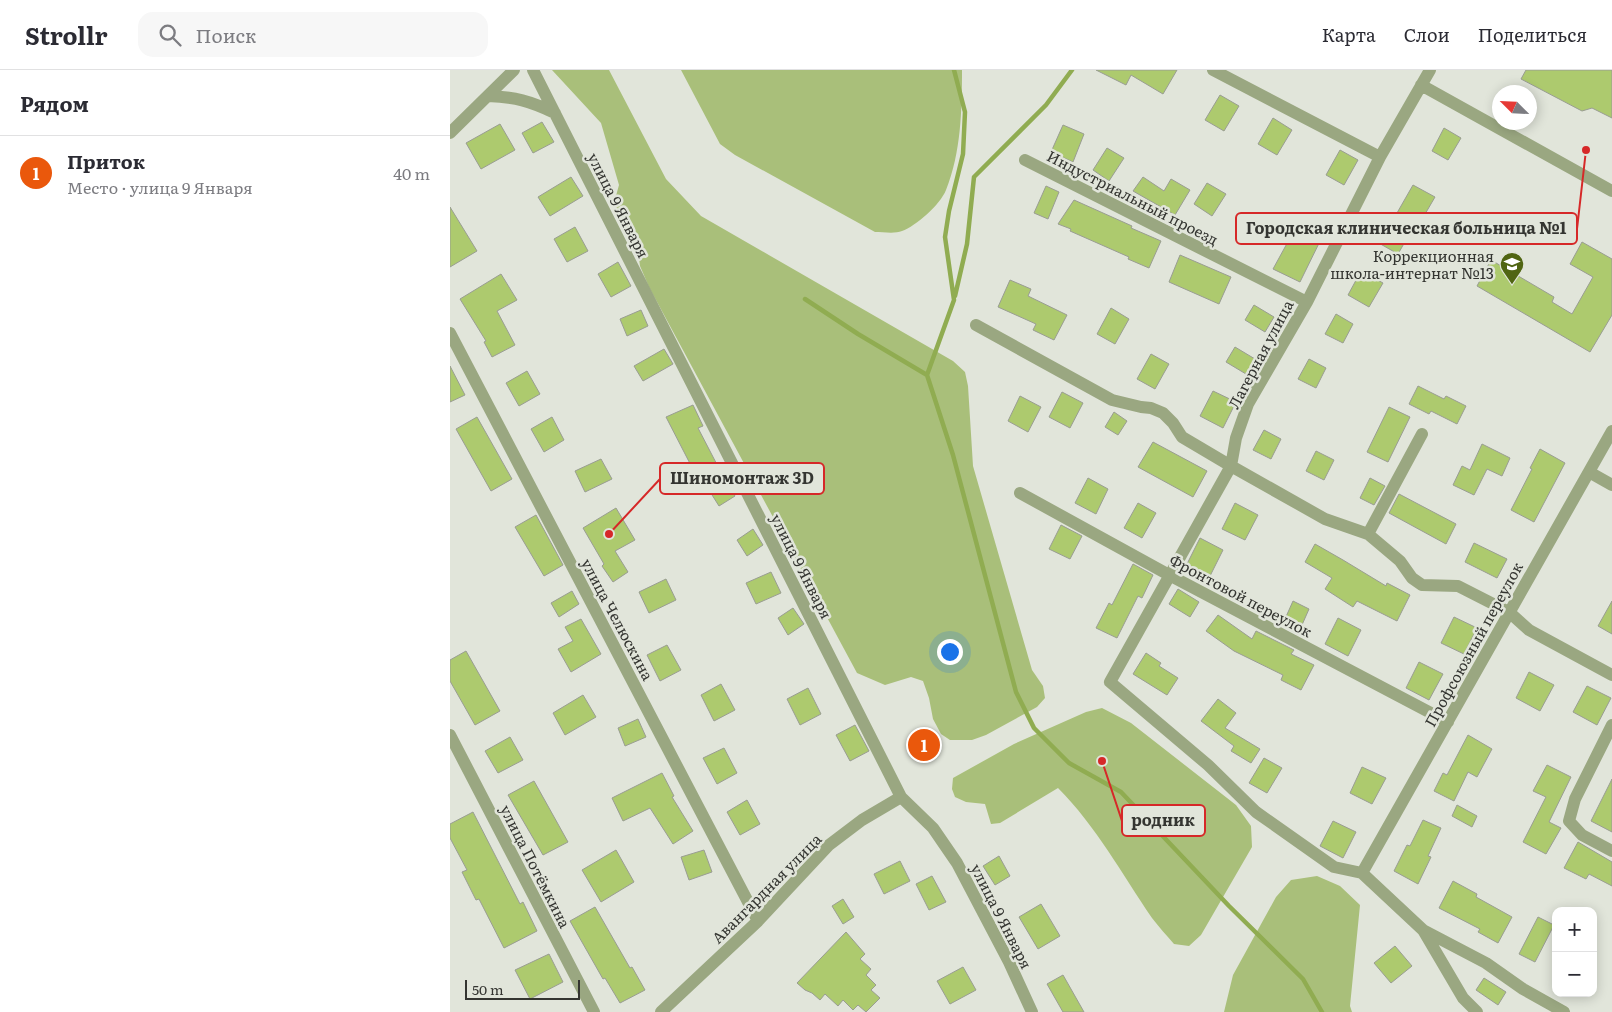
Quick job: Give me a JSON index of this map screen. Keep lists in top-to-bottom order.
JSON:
{
  "streets": {
    "street": [
      "Индустриальный проезд",
      "улица 9 Января",
      "Лагерная улица",
      "Фронтовой переулок",
      "улица Челюскина",
      "Профсоюзный переулок",
      "улица Потёмкина",
      "Авангардная улица"
    ]
  },
  "crossings": [
    ["Индустриальный проезд", "Лагерная улица"],
    ["улица 9 Января", "Авангардная улица"],
    ["Лагерная улица", "Фронтовой переулок"],
    ["Лагерная улица", "Профсоюзный переулок"],
    ["Фронтовой переулок", "Профсоюзный переулок"],
    ["улица Челюскина", "Авангардная улица"]
  ],
  "places": {
    "other": ["Городская клиническая больница №1", "Шиномонтаж 3D", "родник"],
    "school or university": ["Коррекционная школа-интернат №13"]
  },
  "scale_bar": "50 m",
  "north": "top left",
  "page": {
    "header": "Strollr",
    "search": "Поиск",
    "nav": ["Карта", "Слои", "Поделиться"],
    "heading": "Рядом",
    "list": [
      {
        "mark": "1",
        "name": "Приток",
        "note": "Место · улица 9 Января",
        "value": "40 m"
      }
    ],
    "pins": "1",
    "map_buttons": ["+", "−"],
    "scale": "50 m"
  }
}
